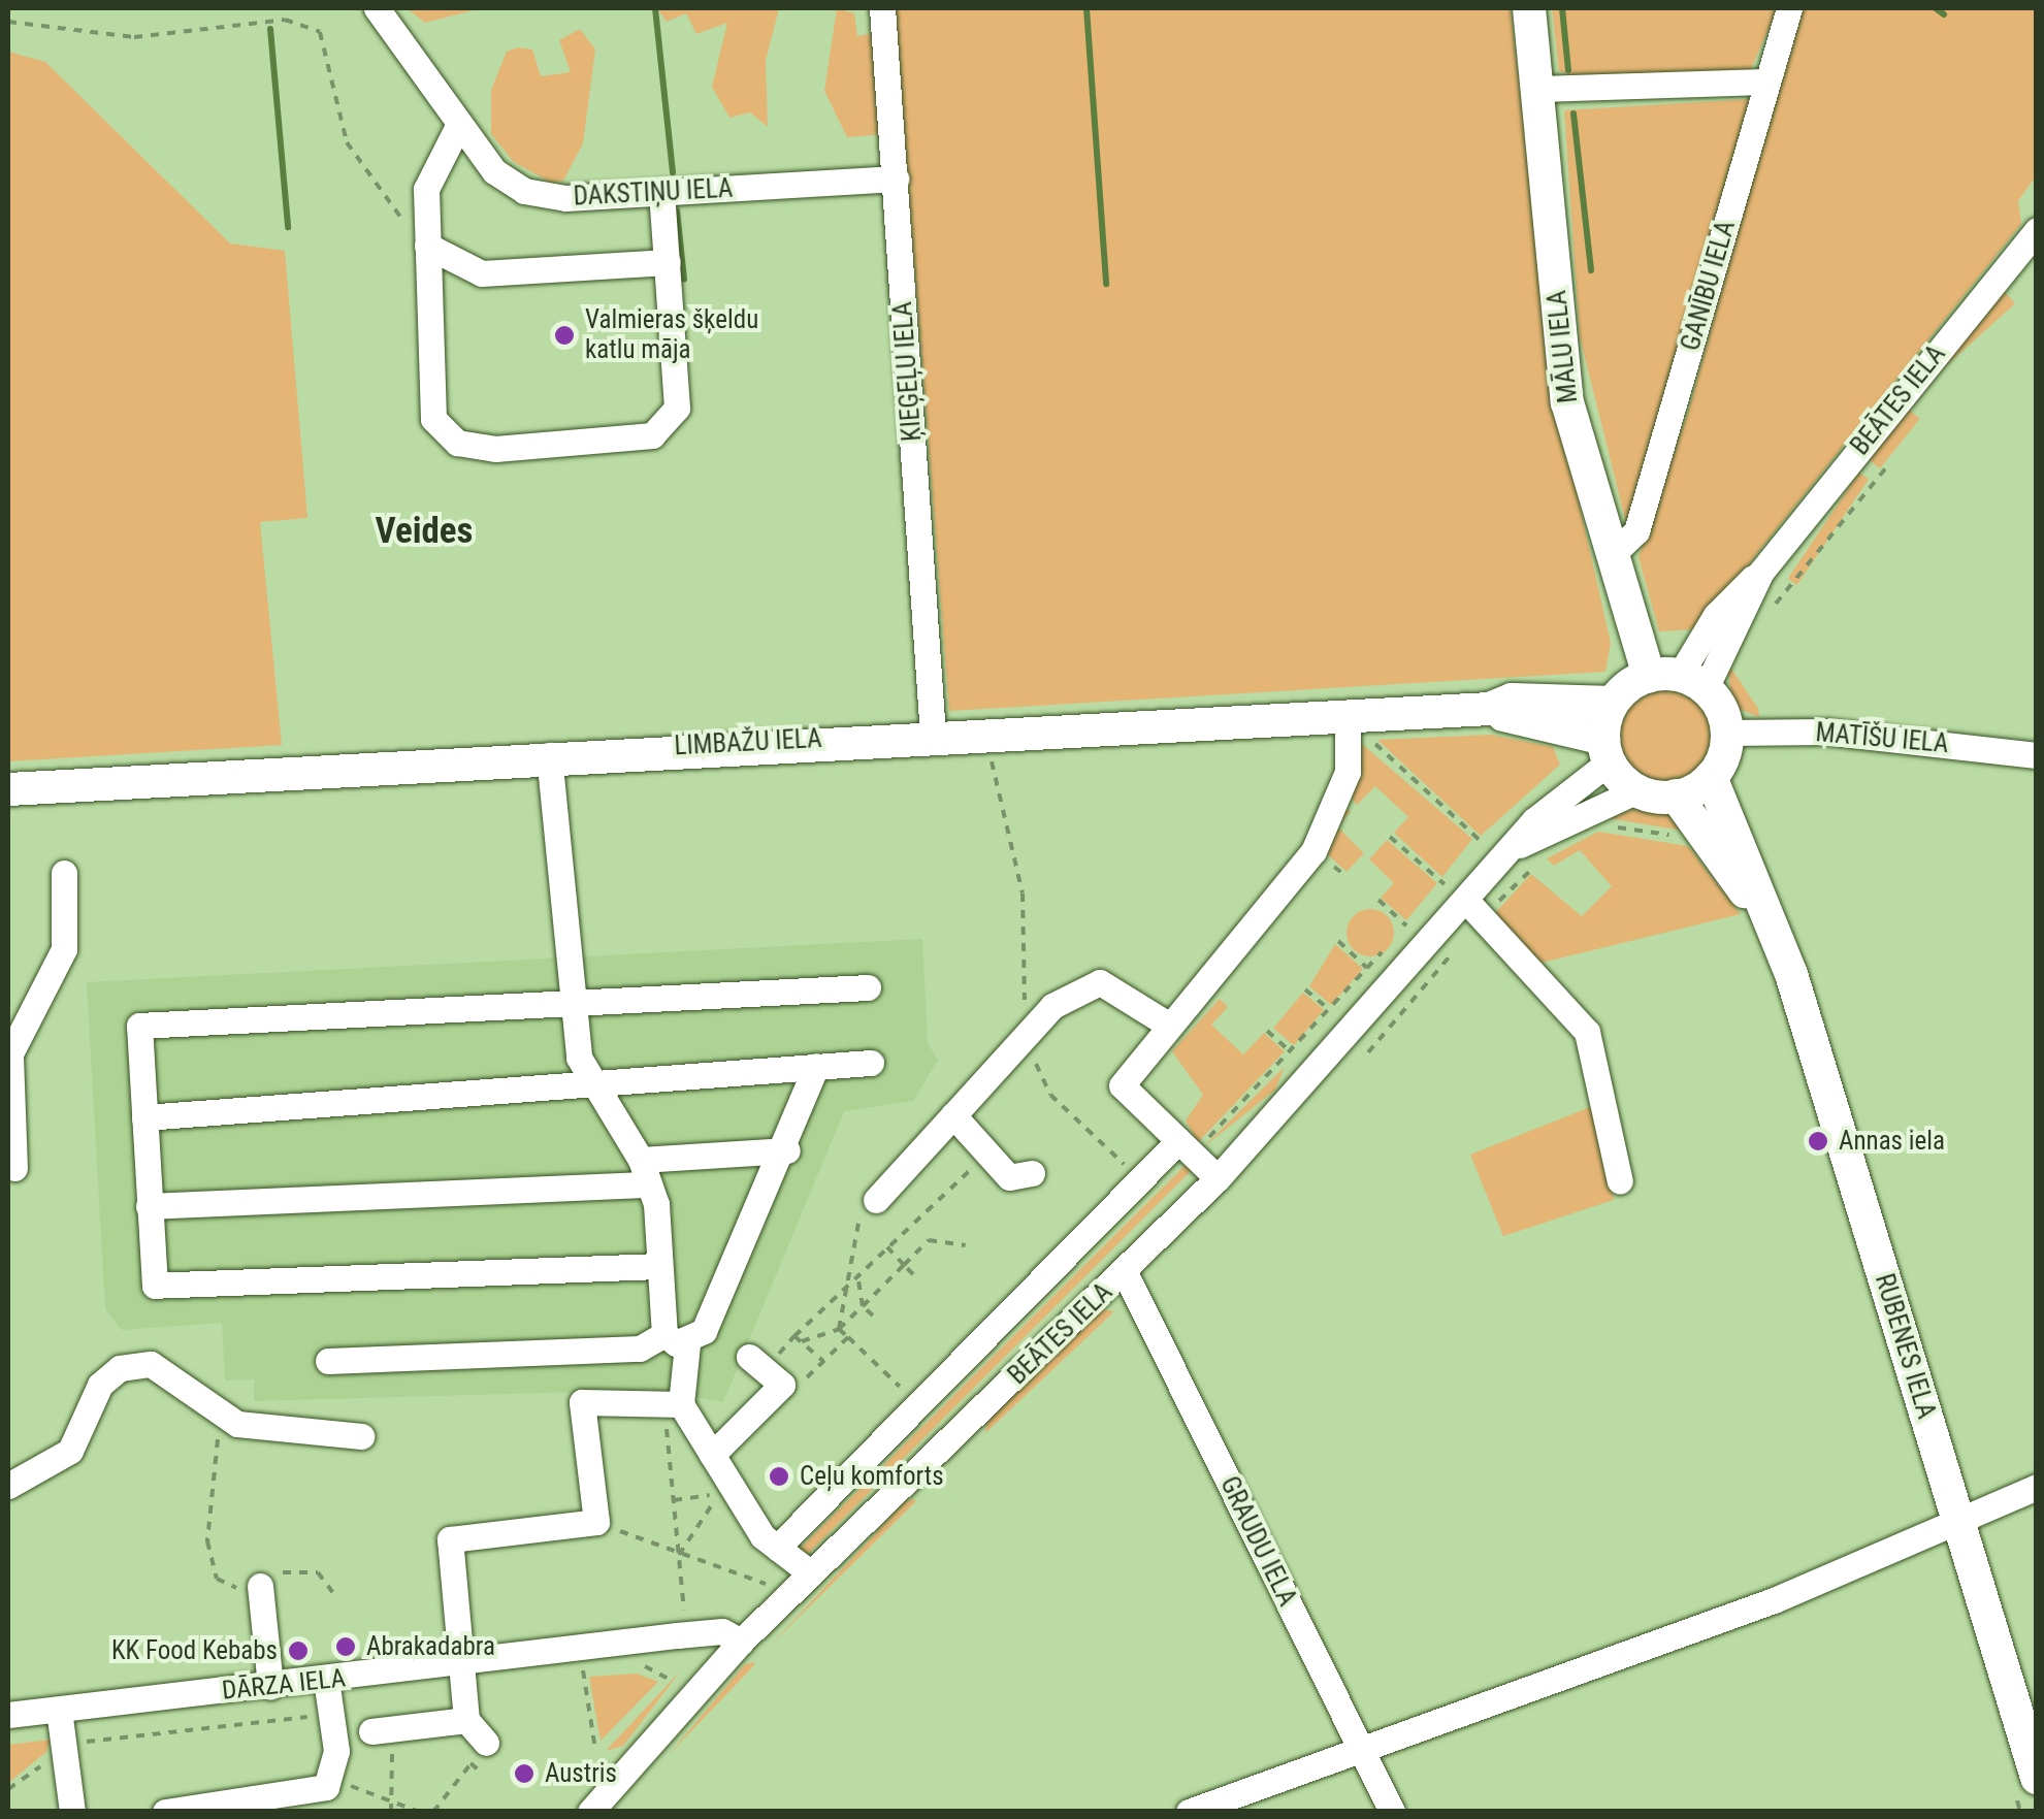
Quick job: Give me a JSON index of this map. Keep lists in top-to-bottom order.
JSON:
{
  "streets": {
    "main road": ["MĀLU IELA", "LIMBAŽU IELA", "RUBENES IELA"],
    "street": [
      "DAKSTIŅU IELA",
      "GANĪBU IELA",
      "ĶIEĢEĻU IELA",
      "BEĀTES IELA",
      "MATĪŠU IELA",
      "GRAUDU IELA",
      "DĀRZA IELA"
    ]
  },
  "crossings": [
    ["DAKSTIŅU IELA", "ĶIEĢEĻU IELA"],
    ["GANĪBU IELA", "MĀLU IELA"],
    ["MĀLU IELA", "BEĀTES IELA"],
    ["MĀLU IELA", "MATĪŠU IELA"],
    ["MĀLU IELA", "LIMBAŽU IELA"],
    ["MĀLU IELA", "RUBENES IELA"],
    ["ĶIEĢEĻU IELA", "LIMBAŽU IELA"],
    ["BEĀTES IELA", "MATĪŠU IELA"],
    ["BEĀTES IELA", "LIMBAŽU IELA"],
    ["BEĀTES IELA", "RUBENES IELA"],
    ["BEĀTES IELA", "GRAUDU IELA"],
    ["BEĀTES IELA", "DĀRZA IELA"],
    ["MATĪŠU IELA", "LIMBAŽU IELA"],
    ["MATĪŠU IELA", "RUBENES IELA"],
    ["LIMBAŽU IELA", "RUBENES IELA"]
  ],
  "districts": ["Veides"],
  "places": [
    "Valmieras šķeldu katlu māja",
    "Annas iela",
    "Ceļu komforts",
    "Abrakadabra",
    "KK Food Kebabs",
    "Austris"
  ]
}
